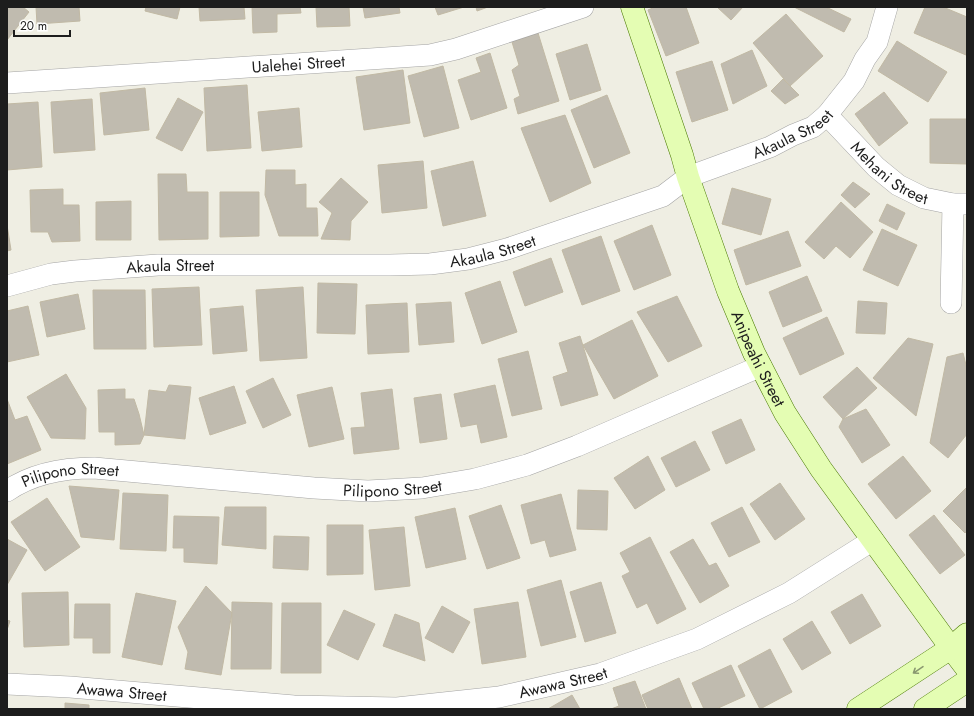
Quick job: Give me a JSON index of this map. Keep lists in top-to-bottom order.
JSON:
{
  "streets": {
    "street": [
      "Ualehei Street",
      "Akaula Street",
      "Mehani Street",
      "Anipeahi Street",
      "Pilipono Street",
      "Awawa Street"
    ]
  },
  "crossings": [
    ["Akaula Street", "Mehani Street"],
    ["Akaula Street", "Anipeahi Street"],
    ["Anipeahi Street", "Pilipono Street"],
    ["Anipeahi Street", "Awawa Street"]
  ],
  "scale_bar": "20 m"
}
